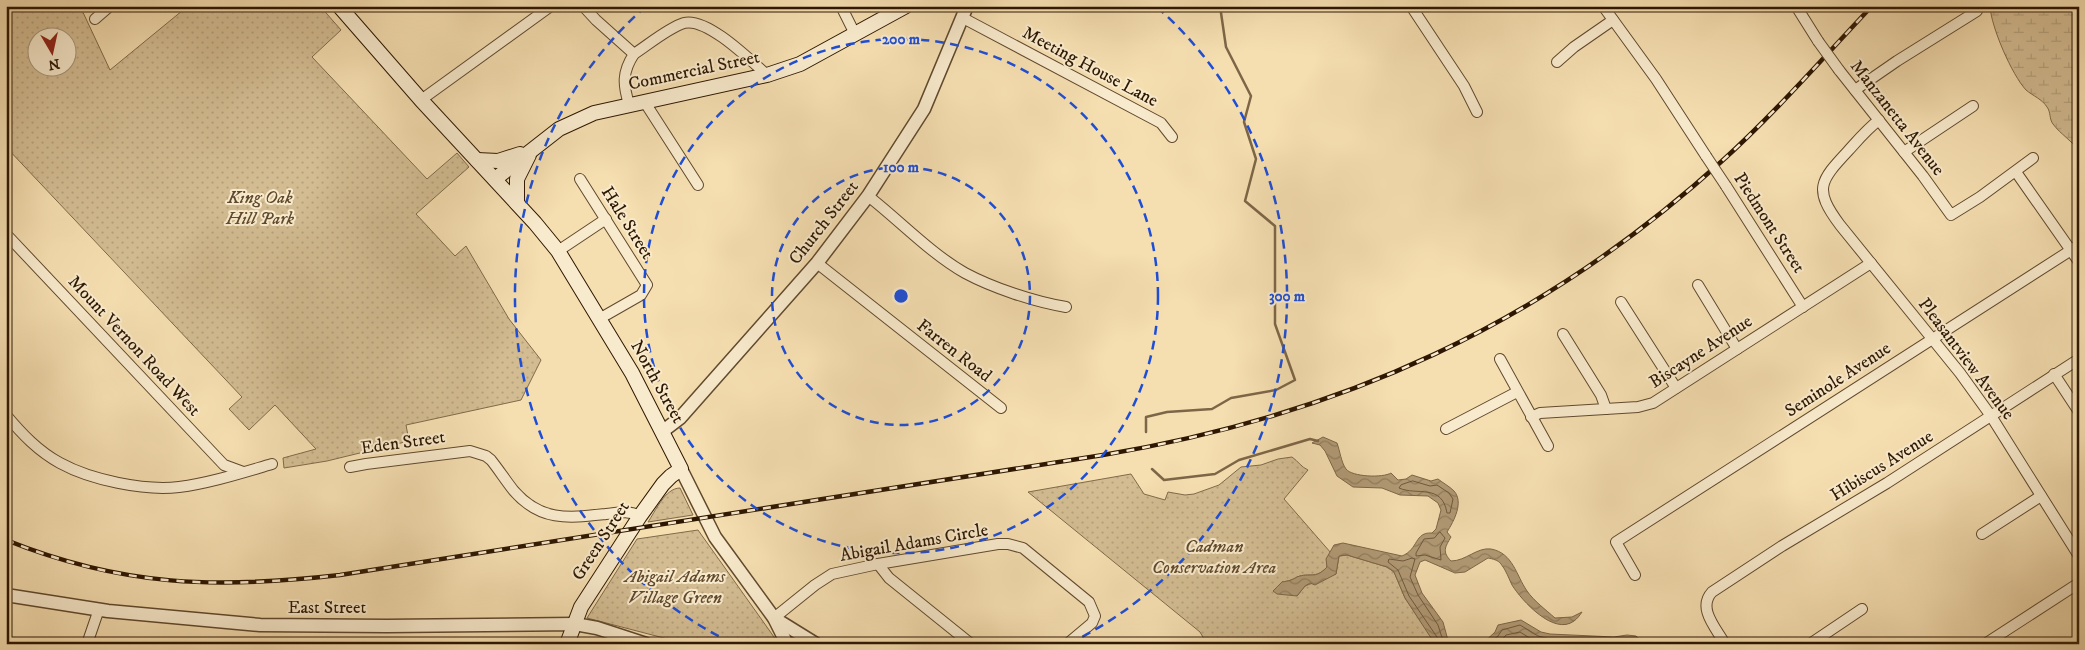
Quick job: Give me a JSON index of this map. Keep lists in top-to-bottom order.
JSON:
{
  "streets": {
    "main road": ["Commercial Street", "North Street", "Green Street"],
    "street": [
      "Meeting House Lane",
      "Manzanetta Avenue",
      "Hale Street",
      "Church Street",
      "Piedmont Street",
      "Mount Vernon Road West",
      "Farren Road",
      "Biscayne Avenue",
      "Pleasantview Avenue",
      "Seminole Avenue",
      "Eden Street",
      "Hibiscus Avenue",
      "Abigail Adams Circle",
      "East Street"
    ]
  },
  "crossings": [
    ["Meeting House Lane", "Church Street"],
    ["Commercial Street", "North Street"],
    ["Manzanetta Avenue", "Pleasantview Avenue"],
    ["Hale Street", "North Street"],
    ["Church Street", "Farren Road"],
    ["Church Street", "North Street"],
    ["Piedmont Street", "Biscayne Avenue"],
    ["Biscayne Avenue", "Pleasantview Avenue"],
    ["Pleasantview Avenue", "Seminole Avenue"],
    ["Pleasantview Avenue", "Hibiscus Avenue"],
    ["North Street", "Green Street"],
    ["North Street", "Abigail Adams Circle"],
    ["Eden Street", "Green Street"],
    ["Green Street", "East Street"]
  ],
  "parks": ["King Oak Hill Park", "Cadman Conservation Area", "Abigail Adams Village Green"],
  "north": "bottom",
  "rings": ["200 m", "100 m", "300 m"]
}
